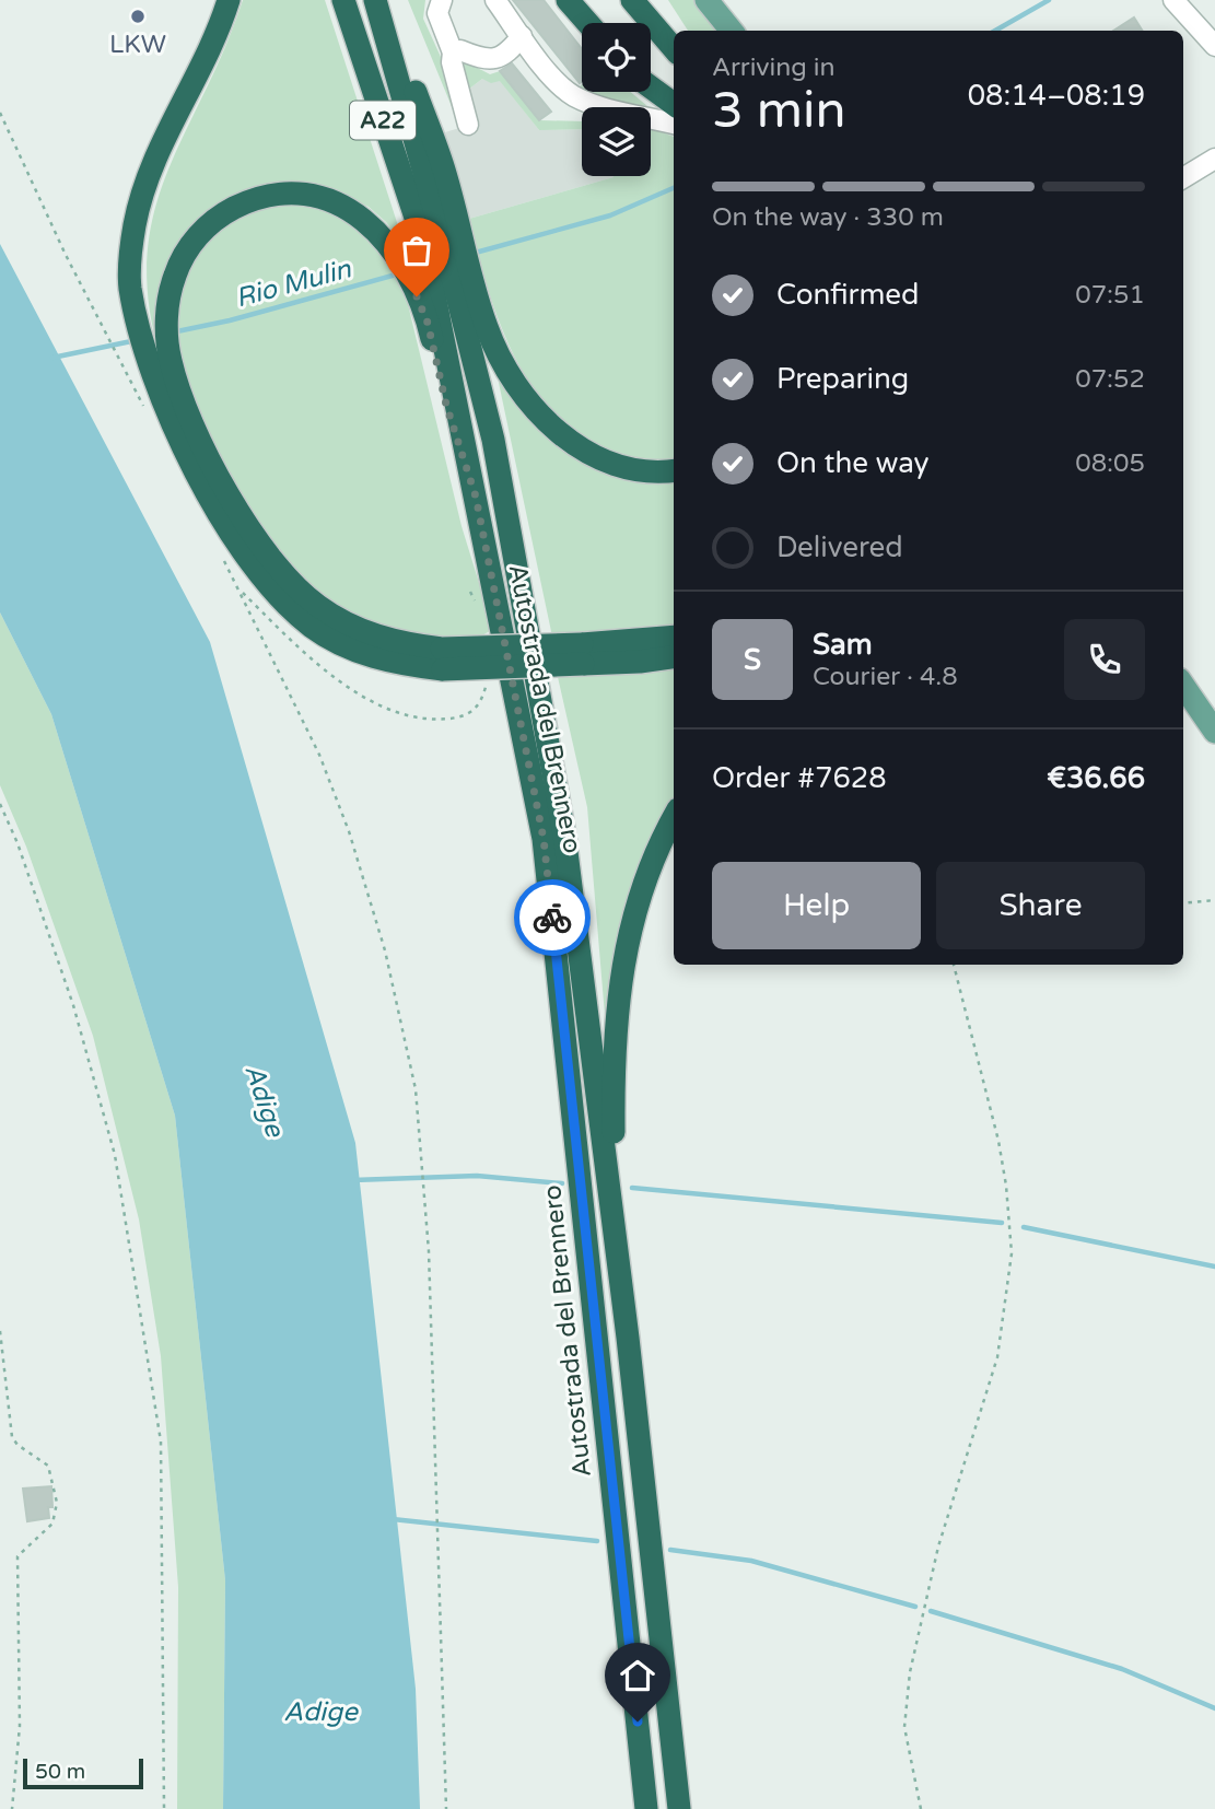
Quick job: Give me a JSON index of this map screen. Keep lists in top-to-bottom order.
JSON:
{
  "streets": {
    "highway": ["A22", "Autostrada del Brennero"]
  },
  "water": ["Rio Mulin", "Adige"],
  "places": ["LKW"],
  "scale_bar": "50 m",
  "page": {
    "heading": ["3 min", "Arriving in", "08:14–08:19"],
    "panel": [
      "Sam",
      "Courier · 4.8",
      "Order #7628",
      "€36.66"
    ],
    "bar": "On the way · 330 m",
    "list": [
      ["Confirmed", "07:51"],
      ["Preparing", "07:52"],
      ["On the way", "08:05"],
      "Delivered"
    ],
    "round": "S",
    "buttons": ["Help", "Share"],
    "scale": "50 m"
  }
}
